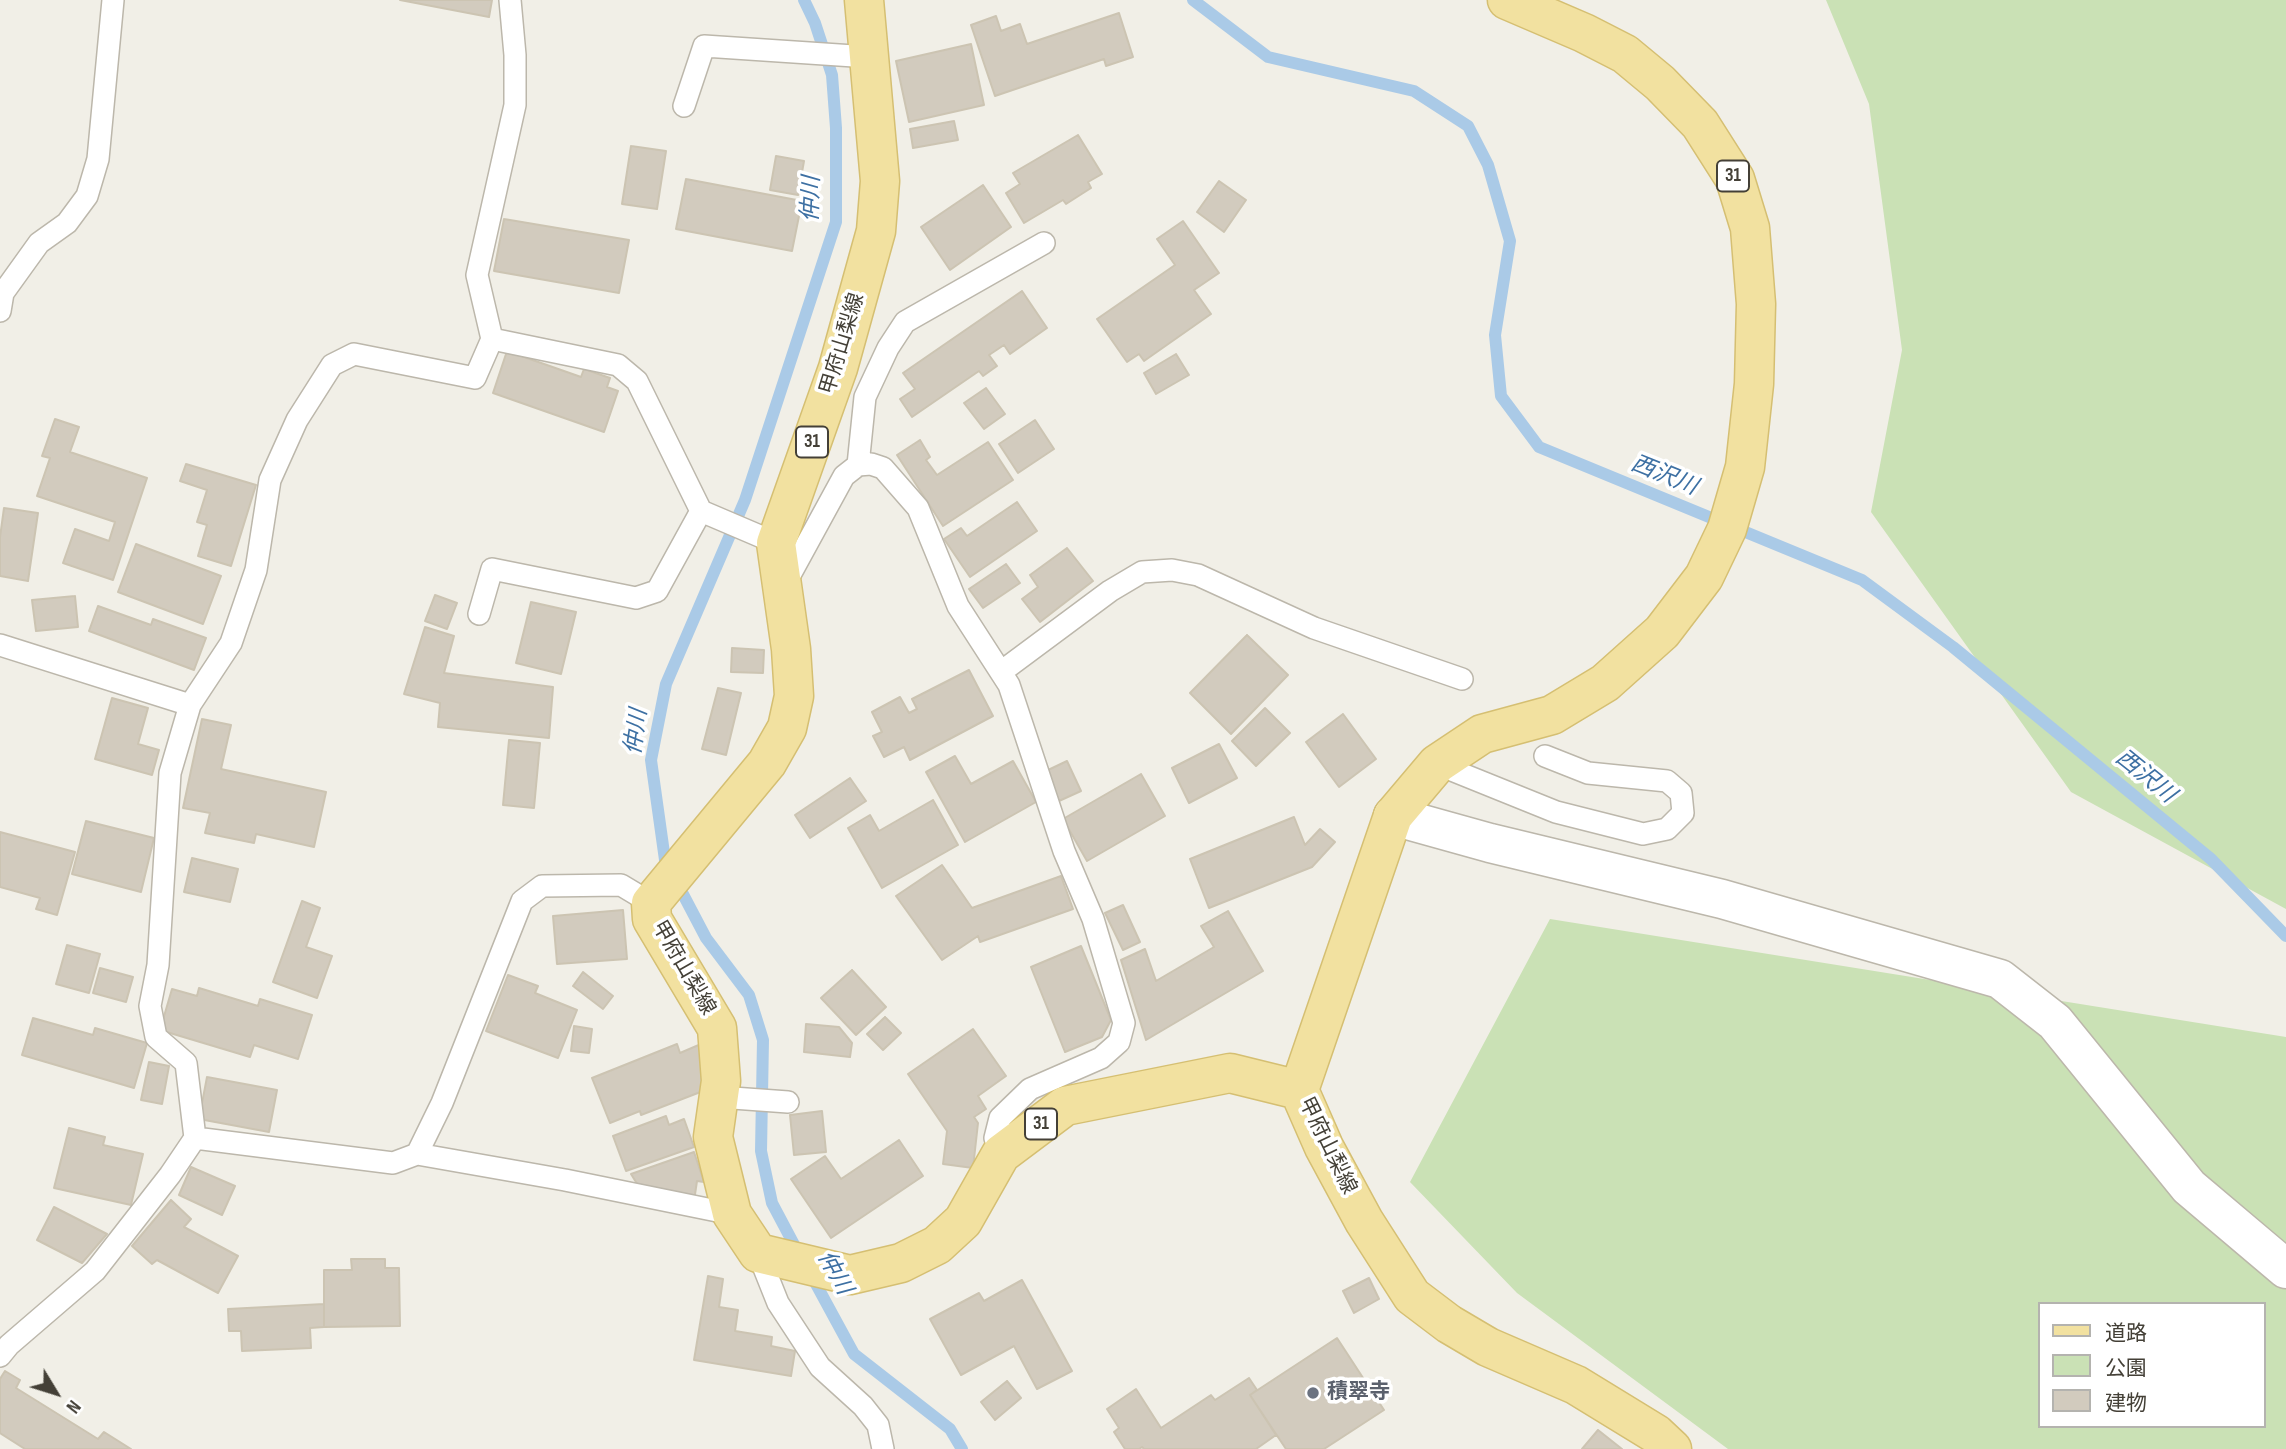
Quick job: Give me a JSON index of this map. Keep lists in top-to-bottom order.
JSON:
{
  "streets": {
    "main road": ["31", "甲府山梨線"]
  },
  "crossings": [
    ["31", "甲府山梨線"]
  ],
  "water": ["仲川", "西沢川"],
  "places": ["積翠寺"],
  "legend": ["道路", "公園", "建物"],
  "north": "bottom right"
}
